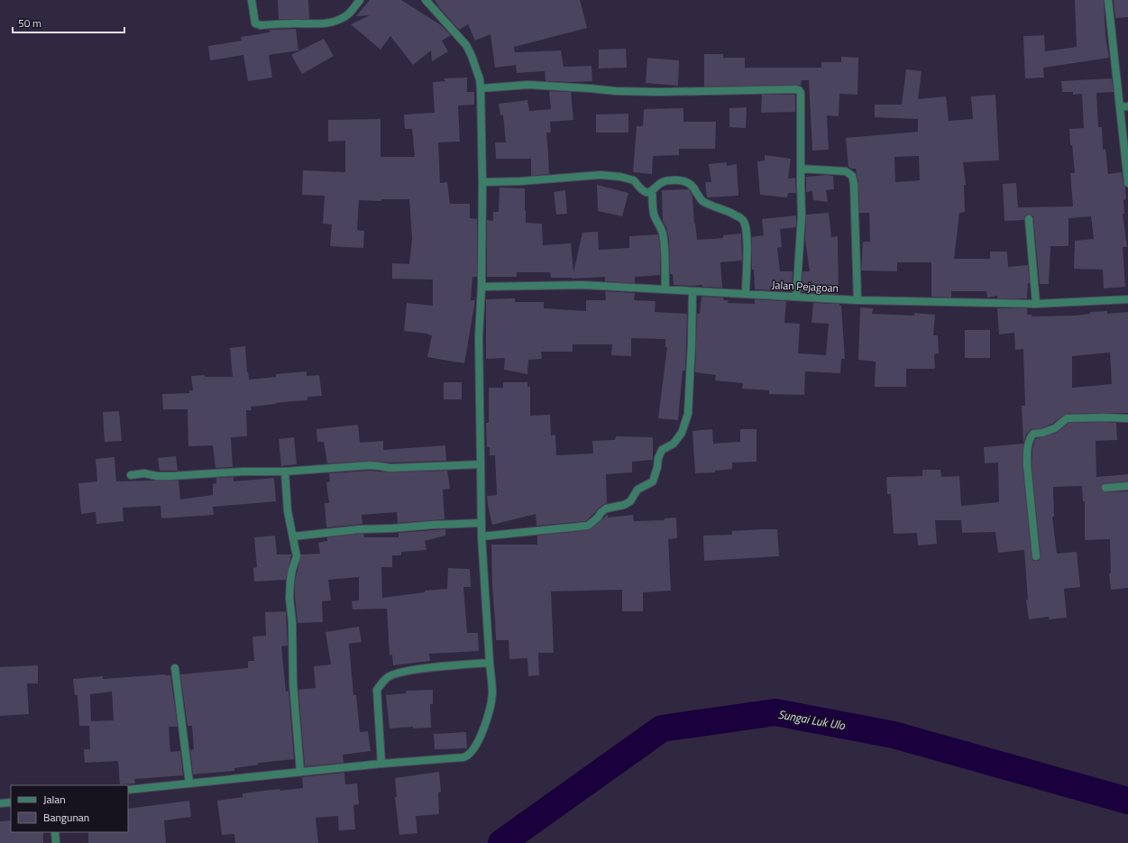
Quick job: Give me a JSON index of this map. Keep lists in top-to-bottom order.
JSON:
{
  "streets": {
    "street": ["Jalan Pejagoan"]
  },
  "water": ["Sungai Luk Ulo"],
  "legend": ["Jalan", "Bangunan"],
  "scale_bar": "50 m"
}
